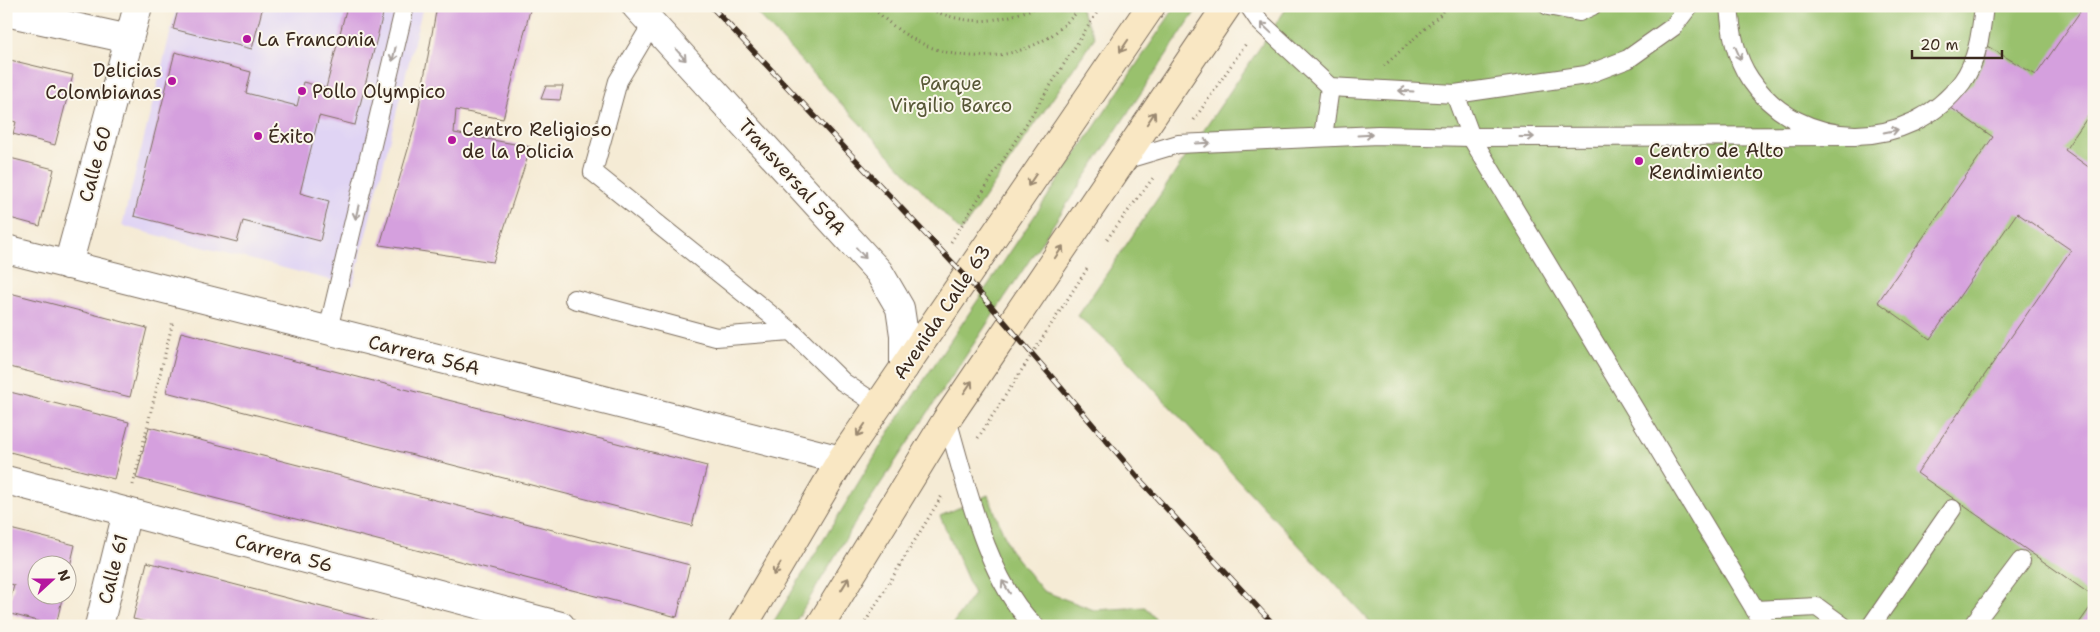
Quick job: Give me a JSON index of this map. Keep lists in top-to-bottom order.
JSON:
{
  "streets": {
    "main road": ["Avenida Calle 63"],
    "street": [
      "Calle 60",
      "Transversal 59A",
      "Carrera 56A",
      "Carrera 56",
      "Calle 61"
    ]
  },
  "crossings": [
    ["Calle 60", "Carrera 56A"],
    ["Transversal 59A", "Avenida Calle 63"],
    ["Avenida Calle 63", "Carrera 56A"],
    ["Carrera 56", "Calle 61"]
  ],
  "one_way": ["Transversal 59A"],
  "parks": ["Parque Virgilio Barco"],
  "places": [
    "La Franconia",
    "Delicias Colombianas",
    "Pollo Olympico",
    "Éxito",
    "Centro Religioso de la Policia",
    "Centro de Alto Rendimiento"
  ],
  "scale_bar": "20 m",
  "north": "right"
}
